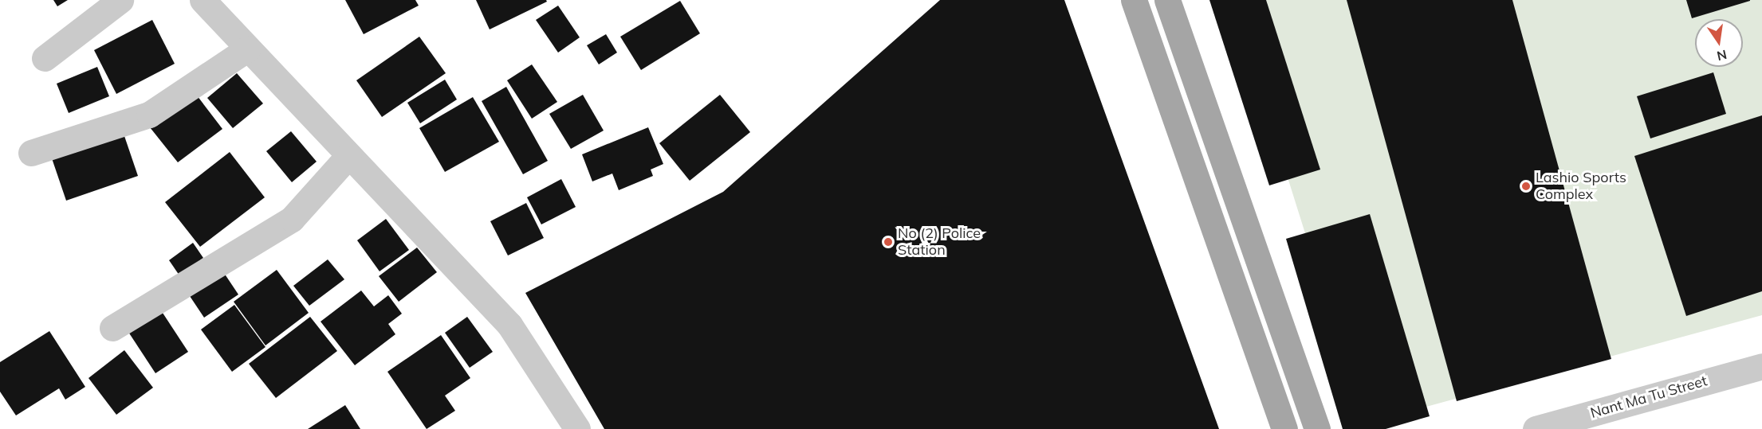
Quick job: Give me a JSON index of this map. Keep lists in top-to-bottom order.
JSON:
{
  "streets": {
    "street": ["Nant Ma Tu Street"]
  },
  "places": ["Lashio Sports Complex", "No (2) Police Station"],
  "north": "bottom"
}
